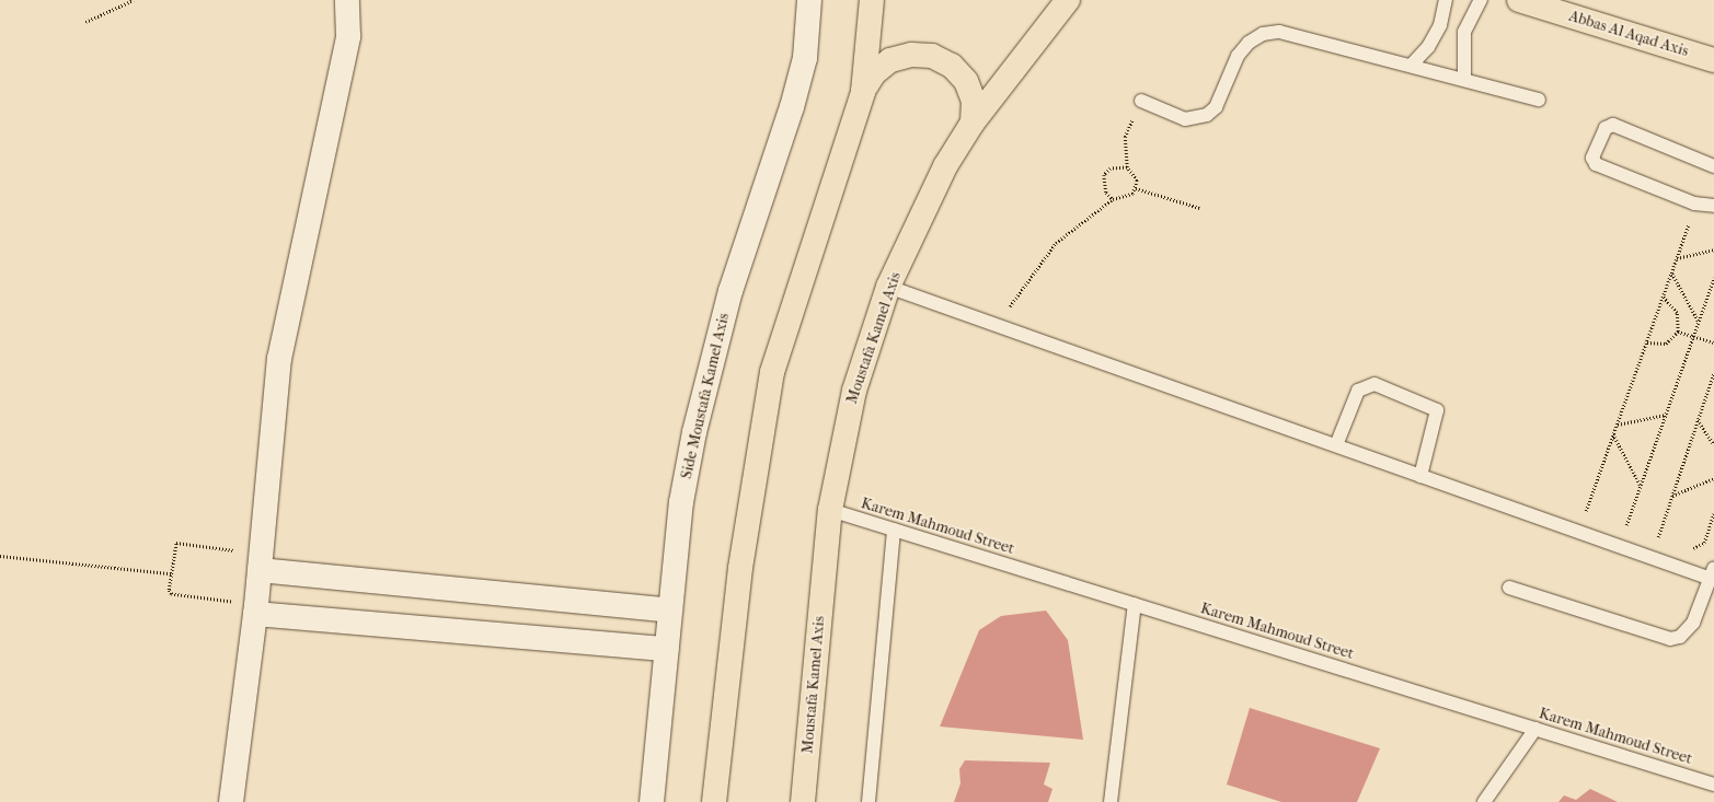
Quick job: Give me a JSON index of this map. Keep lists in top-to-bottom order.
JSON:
{
  "streets": {
    "main road": ["Abbas Al Aqad Axis", "Moustafa Kamel Axis"],
    "street": ["Side Moustafa Kamel Axis"],
    "lane": ["Karem Mahmoud Street"]
  },
  "crossings": [
    ["Moustafa Kamel Axis", "Karem Mahmoud Street"]
  ]
}
